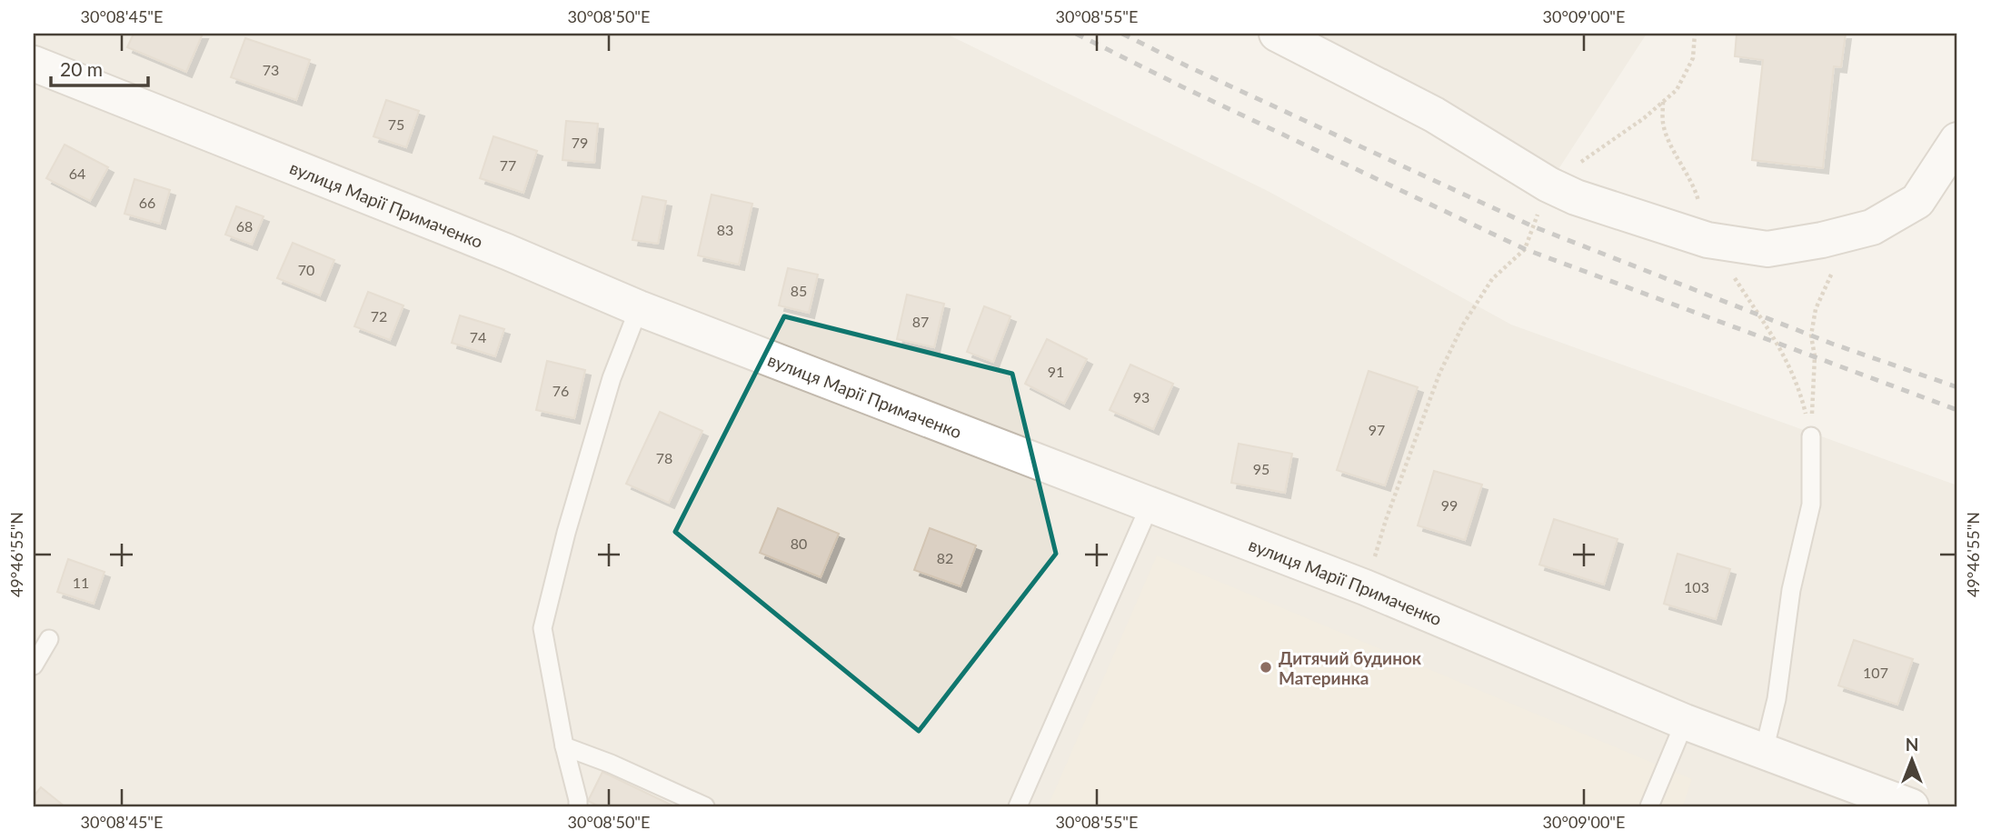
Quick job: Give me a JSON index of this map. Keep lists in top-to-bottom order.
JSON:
{
  "streets": {
    "street": ["вулиця Марії Примаченко"]
  },
  "places": ["Дитячий будинок Материнка"],
  "house_numbers": [
    "73",
    "75",
    "79",
    "77",
    "64",
    "66",
    "68",
    "83",
    "70",
    "85",
    "72",
    "87",
    "74",
    "91",
    "76",
    "93",
    "97",
    "78",
    "95",
    "99",
    "80",
    "82",
    "11",
    "103",
    "107"
  ],
  "scale_bar": "20 m",
  "north": "top",
  "coordinates": [
    "30°08'45\"E",
    "30°08'50\"E",
    "30°08'55\"E",
    "30°09'00\"E",
    "49°46'55\"N"
  ]
}
